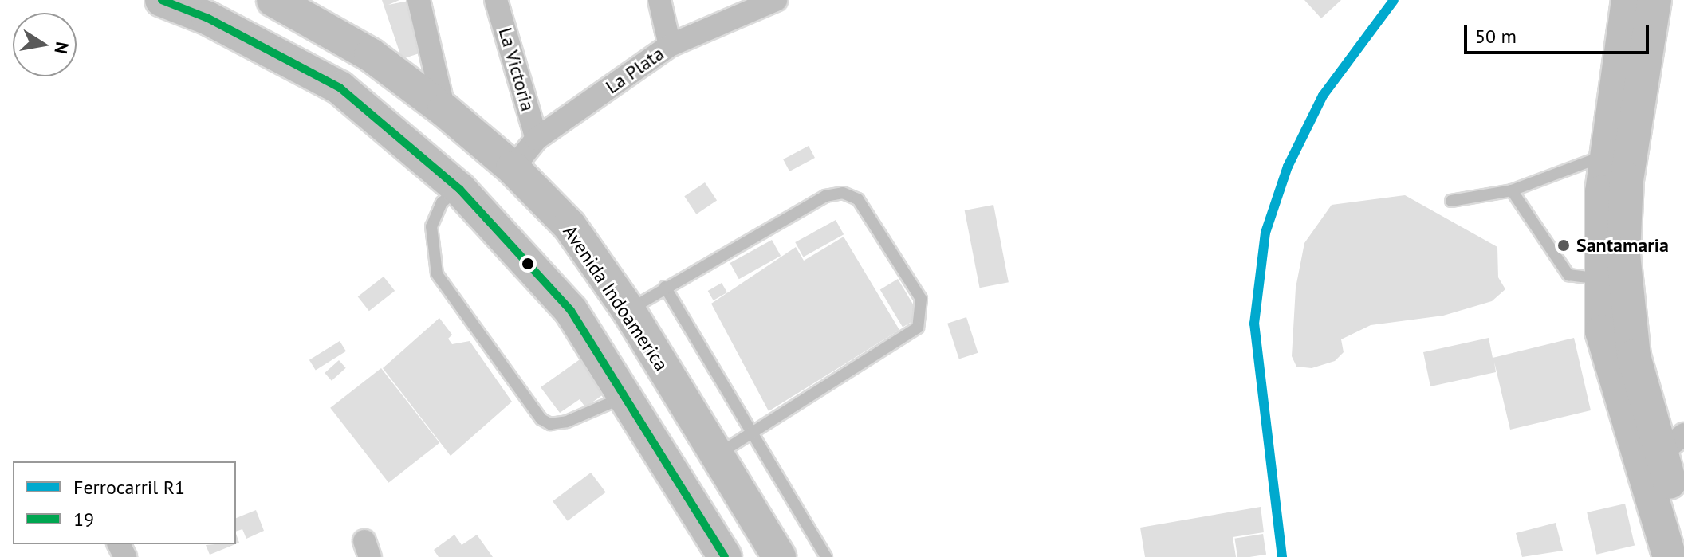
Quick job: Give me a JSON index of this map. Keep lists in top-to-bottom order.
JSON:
{
  "streets": {
    "main road": ["Avenida Indoamerica"],
    "street": ["La Victoria", "La Plata"]
  },
  "crossings": [
    ["La Victoria", "La Plata"],
    ["La Plata", "Avenida Indoamerica"]
  ],
  "places": ["Santamaria"],
  "lines": ["rail line R1", "transit line 19"],
  "legend": ["Ferrocarril R1", "19"],
  "scale_bar": "50 m",
  "north": "right"
}
